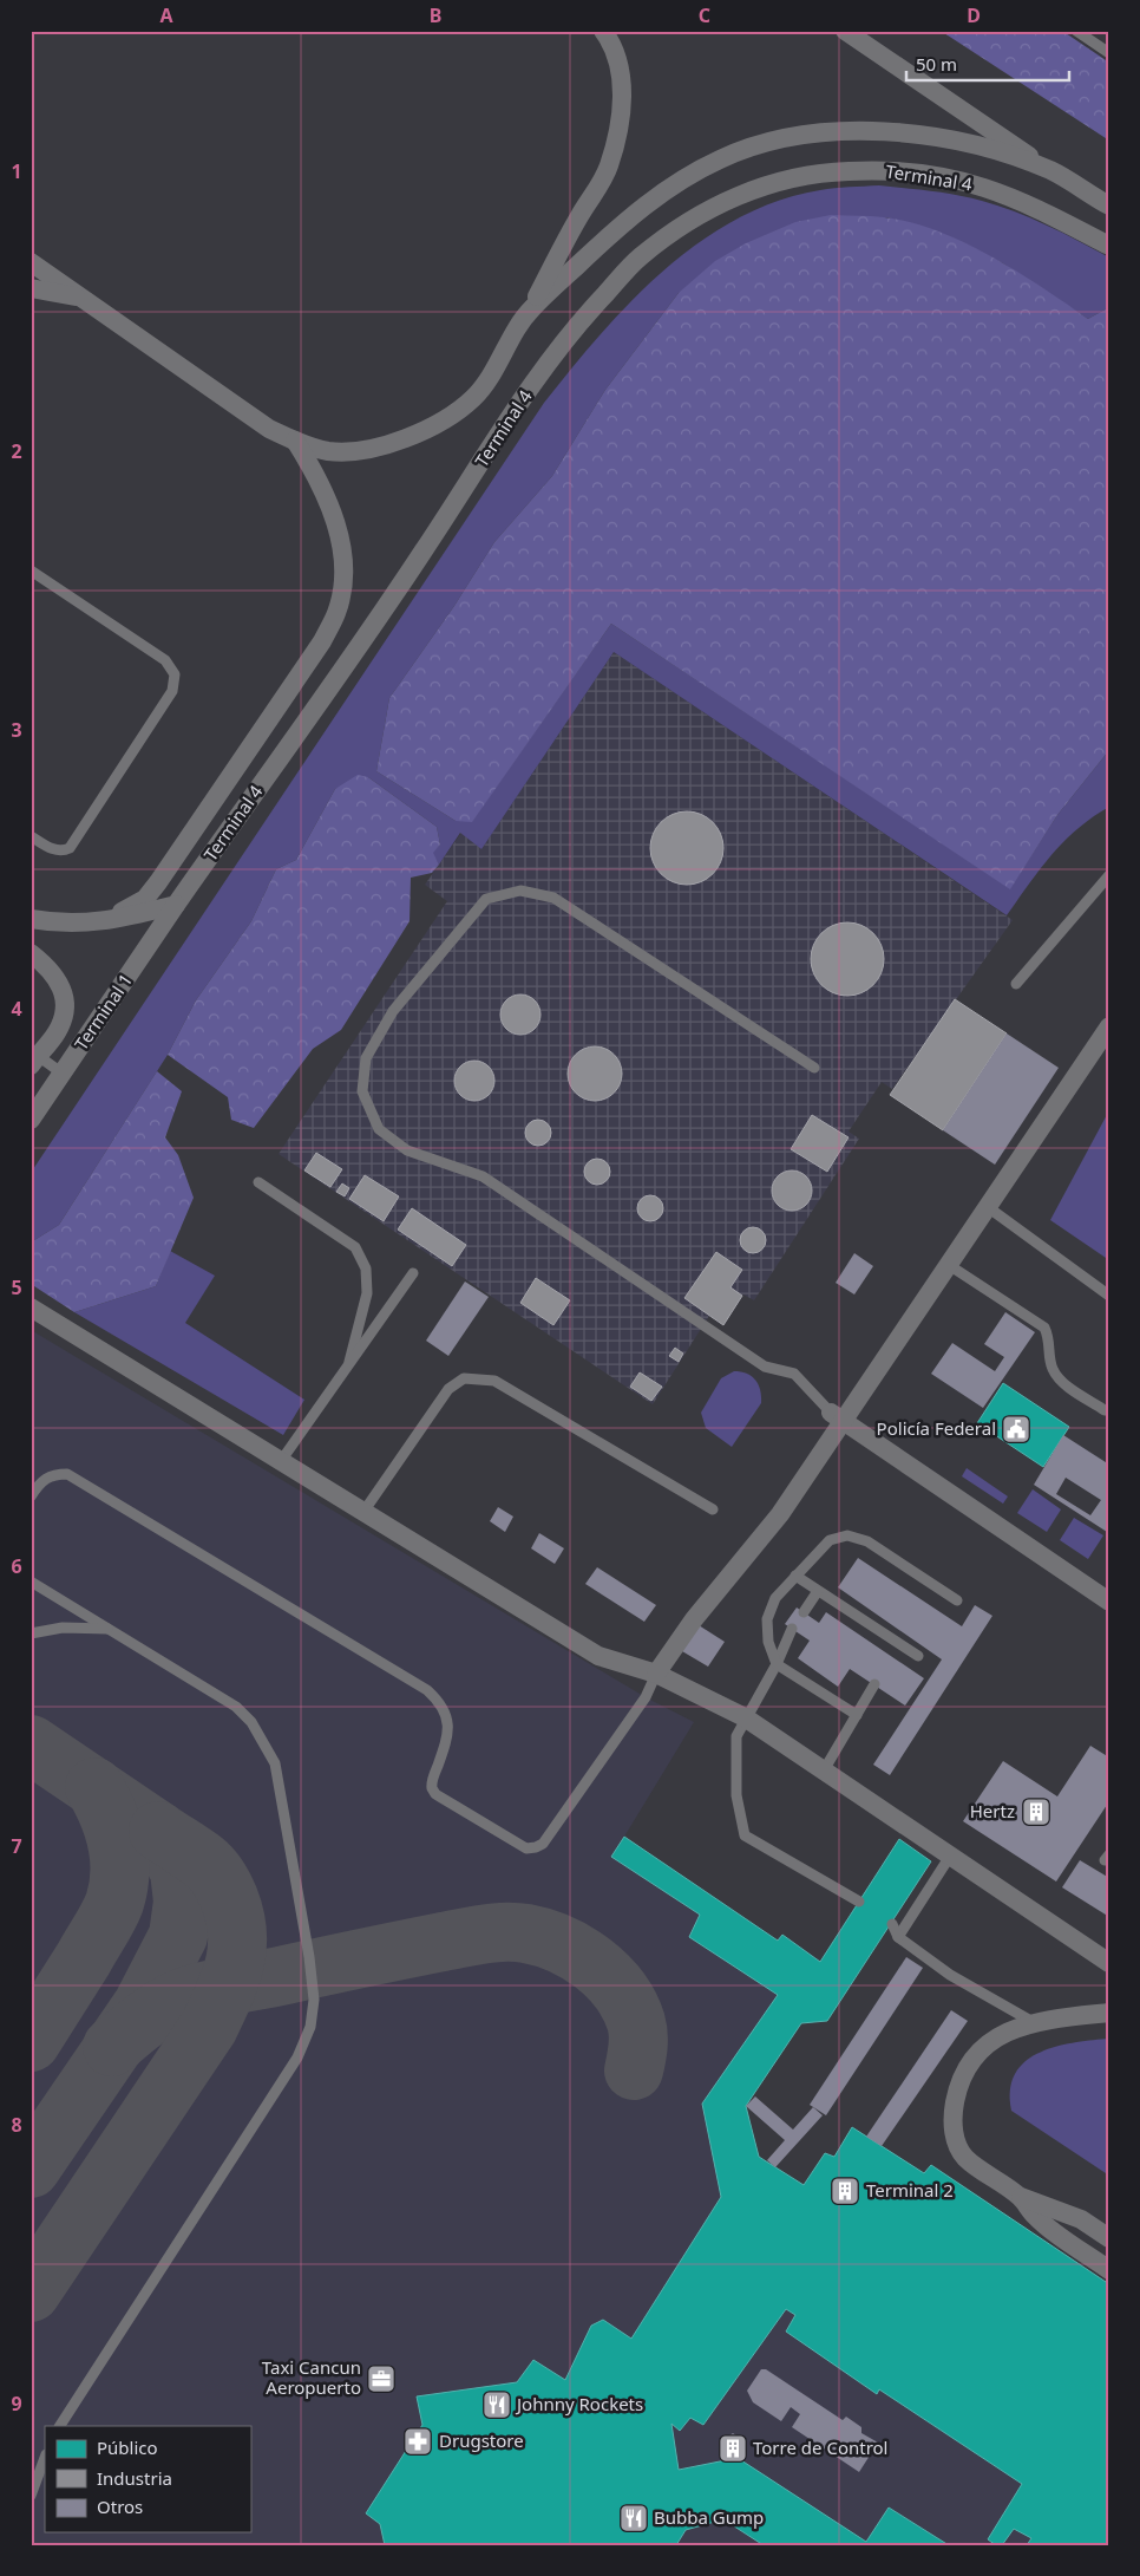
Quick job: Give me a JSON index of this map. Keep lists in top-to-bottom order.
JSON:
{
  "streets": {
    "street": ["Terminal 4", "Terminal 1"]
  },
  "crossings": [
    ["Terminal 4", "Terminal 1"]
  ],
  "places": {
    "public building": ["Policía Federal"],
    "building": ["Hertz", "Terminal 2", "Torre de Control"],
    "office": ["Taxi Cancun Aeropuerto"],
    "restaurant": ["Johnny Rockets", "Bubba Gump"],
    "pharmacy": ["Drugstore"]
  },
  "legend": ["Público", "Industria", "Otros"],
  "scale_bar": "50 m",
  "grid": {
    "columns": [
      "A",
      "B",
      "C",
      "D"
    ],
    "rows": [
      "1",
      "2",
      "3",
      "4",
      "5",
      "6",
      "7",
      "8",
      "9"
    ]
  }
}
